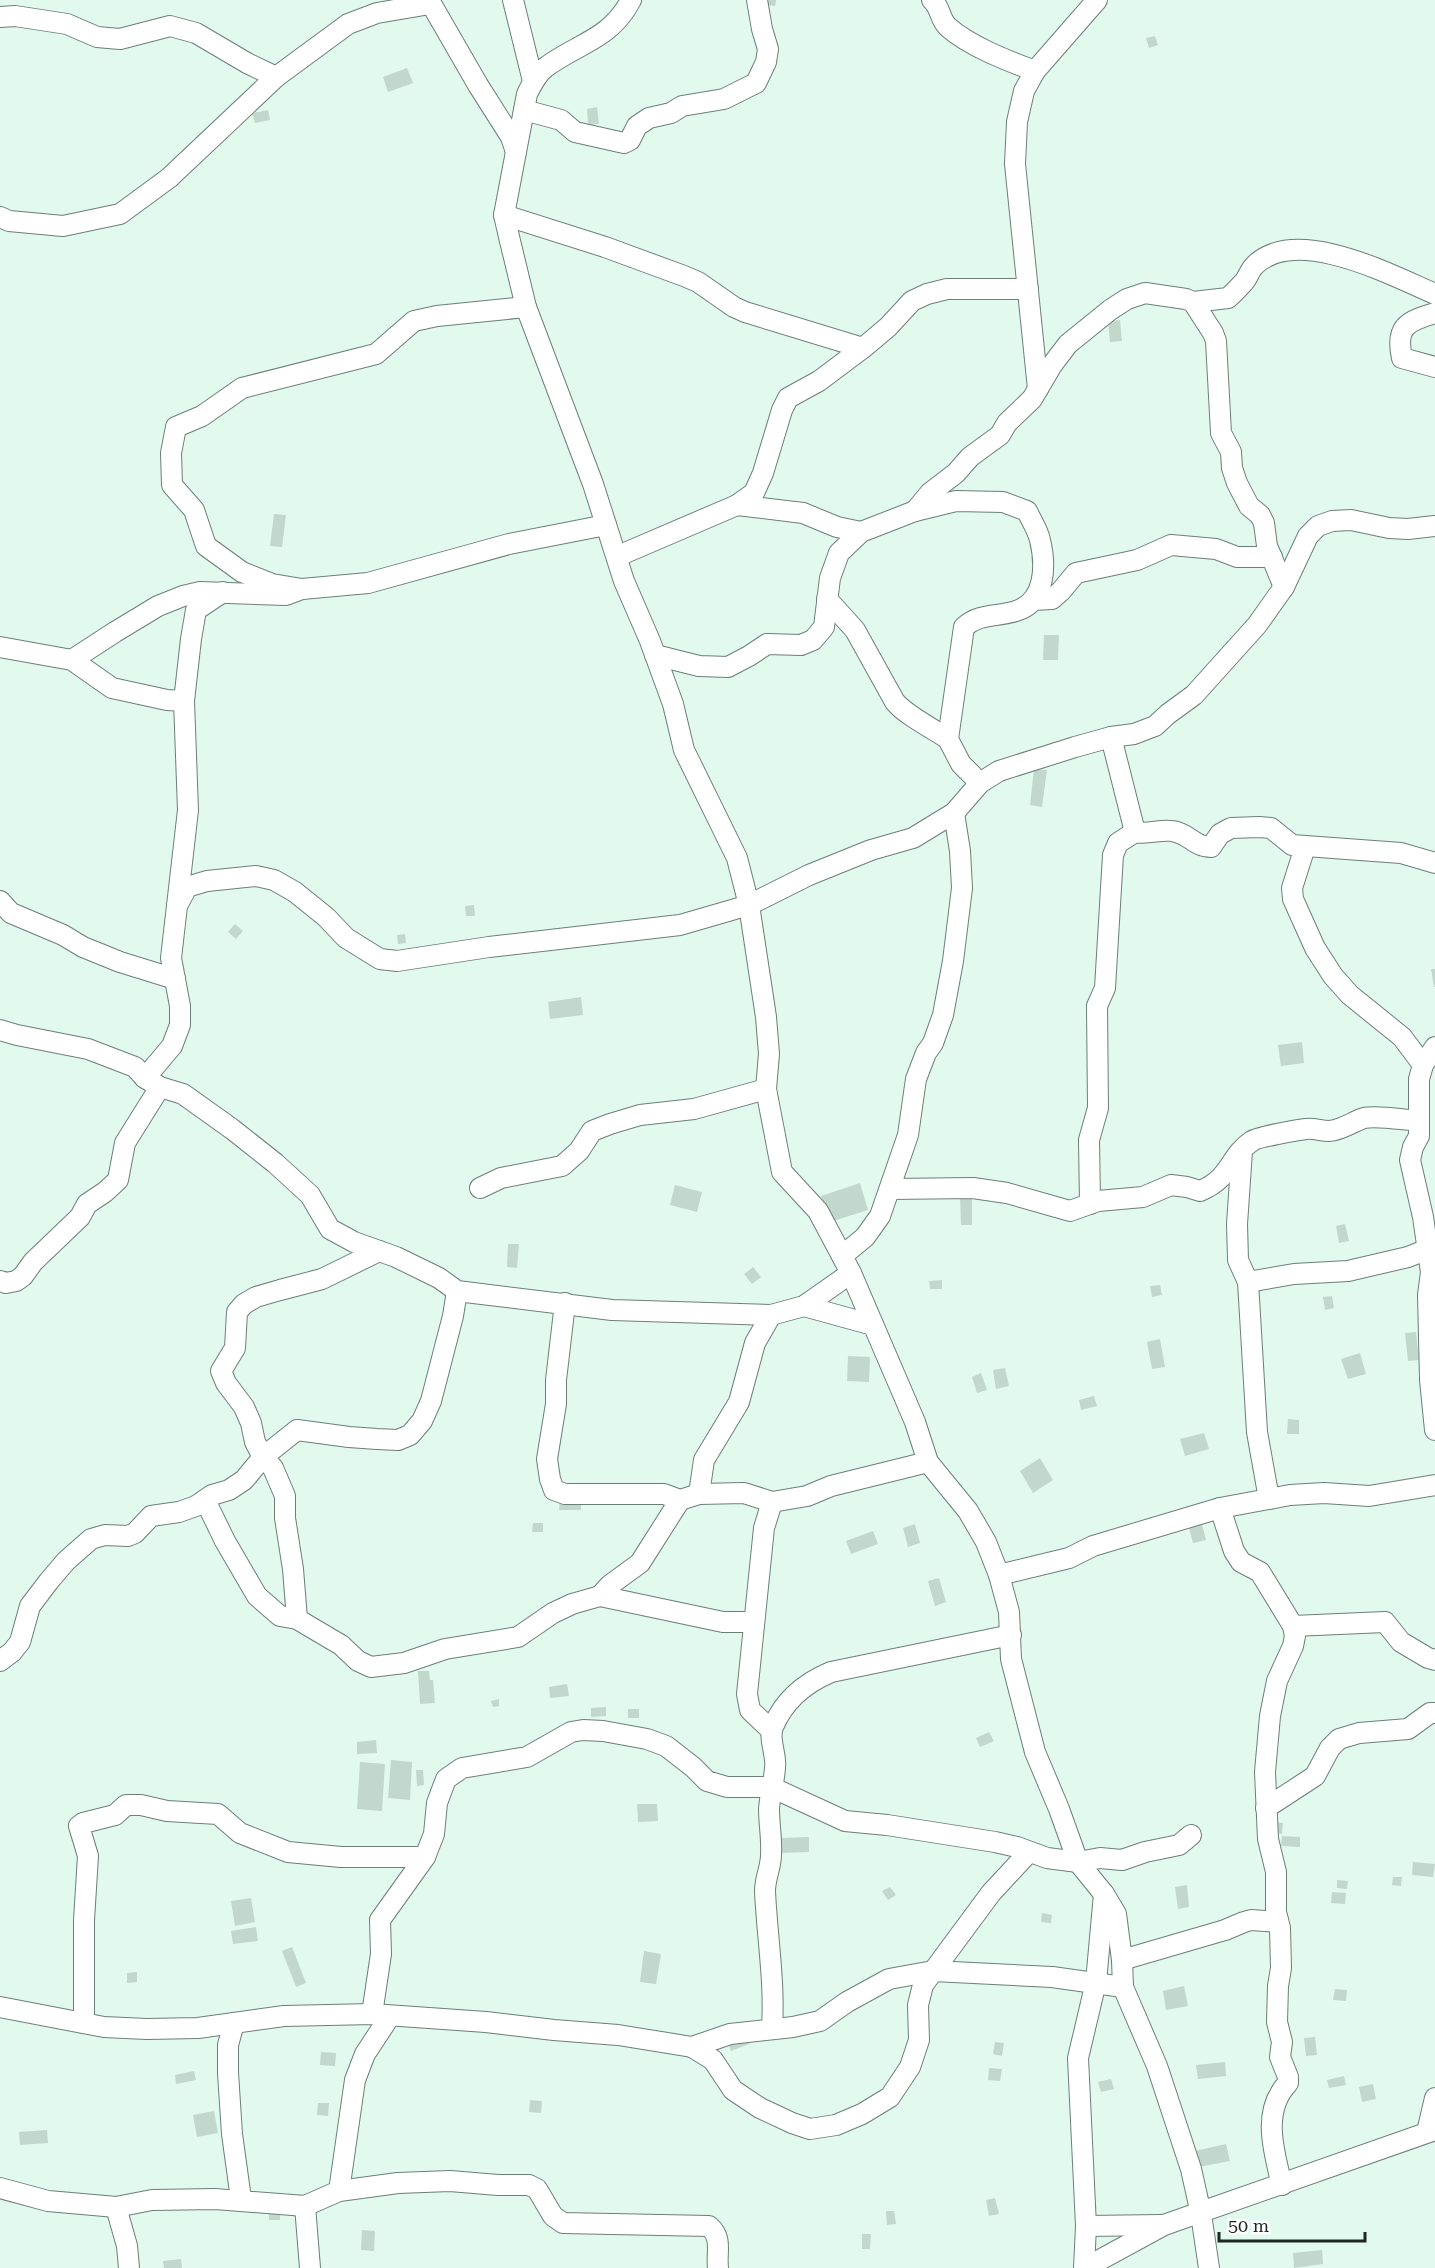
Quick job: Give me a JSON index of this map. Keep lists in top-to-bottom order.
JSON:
{
  "scale_bar": "50 m"
}
